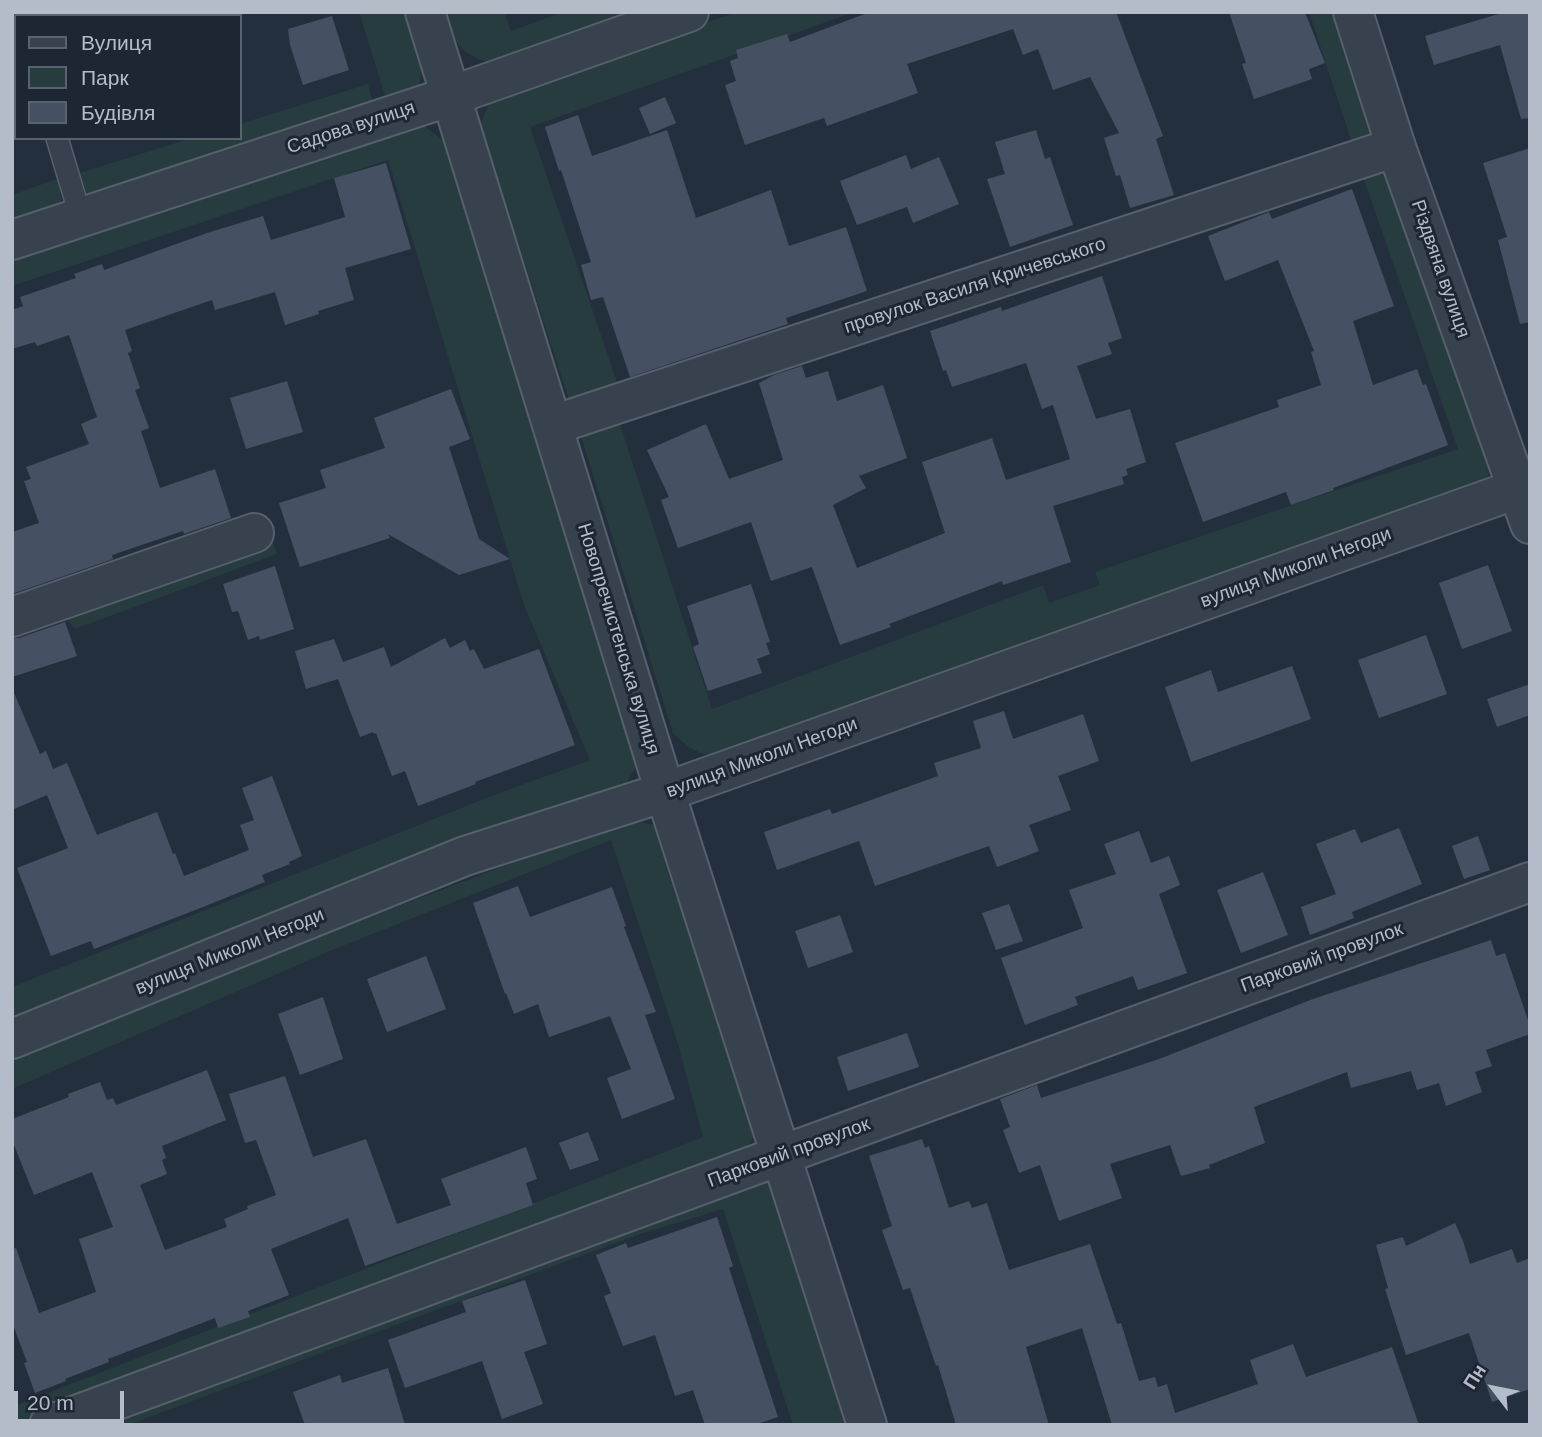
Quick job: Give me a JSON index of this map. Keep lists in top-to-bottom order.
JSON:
{
  "streets": {
    "street": [
      "Садова вулиця",
      "Різдвяна вулиця",
      "провулок Василя Кричевського",
      "вулиця Миколи Негоди",
      "Новопречистенська вулиця",
      "Парковий провулок"
    ]
  },
  "crossings": [
    ["Садова вулиця", "Новопречистенська вулиця"],
    ["Різдвяна вулиця", "провулок Василя Кричевського"],
    ["Різдвяна вулиця", "вулиця Миколи Негоди"],
    ["провулок Василя Кричевського", "Новопречистенська вулиця"],
    ["вулиця Миколи Негоди", "Новопречистенська вулиця"],
    ["Новопречистенська вулиця", "Парковий провулок"]
  ],
  "legend": ["Вулиця", "Парк", "Будівля"],
  "scale_bar": "20 m",
  "north": "top left"
}
